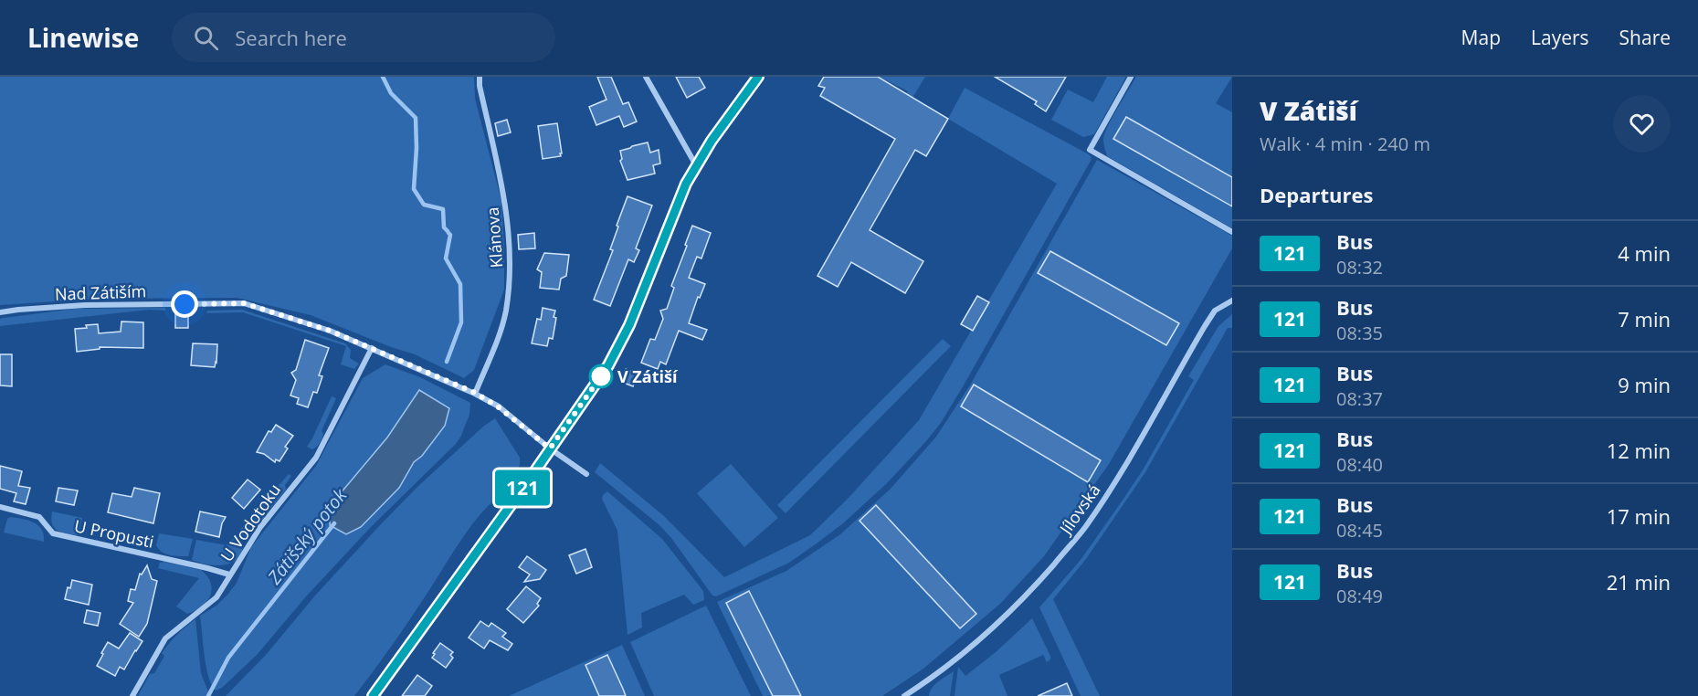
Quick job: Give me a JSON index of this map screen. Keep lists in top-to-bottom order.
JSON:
{
  "streets": {
    "street": [
      "Klánova",
      "Nad Zátiším",
      "Jílovská",
      "U Vodotoku",
      "U Propusti"
    ]
  },
  "crossings": [
    ["Klánova", "Nad Zátiším"],
    ["Nad Zátiším", "U Vodotoku"],
    ["U Vodotoku", "U Propusti"]
  ],
  "water": ["Zátišský potok"],
  "places": ["V Zátiší"],
  "lines": ["bus line 121"],
  "page": {
    "header": "Linewise",
    "search": "Search here",
    "nav": ["Map", "Layers", "Share"],
    "on_map": "121",
    "heading": [
      ["V Zátiší", "Walk · 4 min · 240 m"],
      "Departures"
    ],
    "list": [
      {
        "mark": "121",
        "name": "Bus",
        "note": "08:32",
        "value": "4 min"
      },
      {
        "mark": "121",
        "name": "Bus",
        "note": "08:35",
        "value": "7 min"
      },
      {
        "mark": "121",
        "name": "Bus",
        "note": "08:37",
        "value": "9 min"
      },
      {
        "mark": "121",
        "name": "Bus",
        "note": "08:40",
        "value": "12 min"
      },
      {
        "mark": "121",
        "name": "Bus",
        "note": "08:45",
        "value": "17 min"
      },
      {
        "mark": "121",
        "name": "Bus",
        "note": "08:49",
        "value": "21 min"
      }
    ]
  }
}
